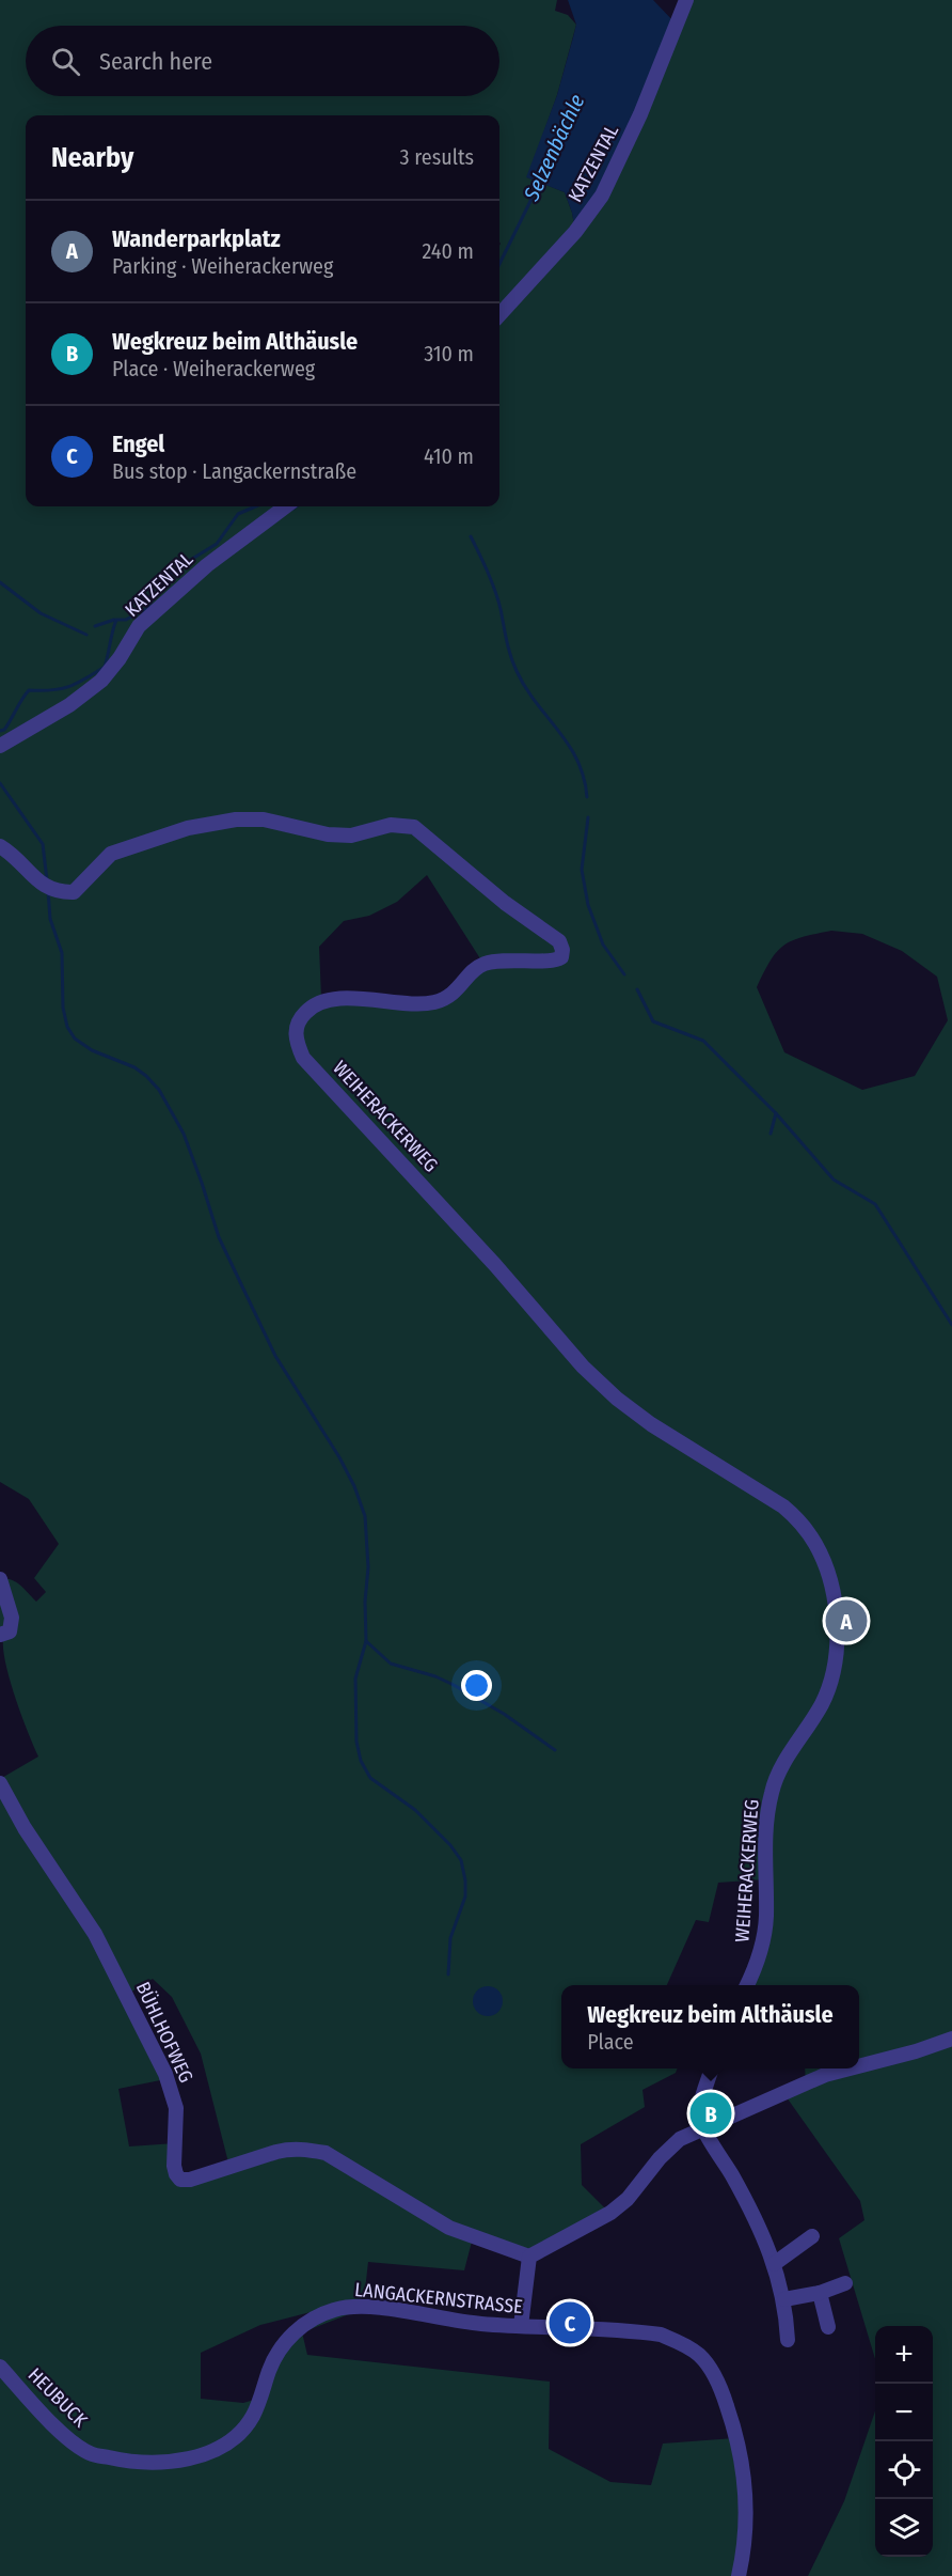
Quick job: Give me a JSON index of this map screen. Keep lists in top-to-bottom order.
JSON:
{
  "streets": {
    "street": [
      "KATZENTAL",
      "WEIHERACKERWEG",
      "BÜHLHOFWEG",
      "LANGACKERNSTRASSE",
      "HEUBUCK"
    ]
  },
  "crossings": [
    ["LANGACKERNSTRASSE", "HEUBUCK"]
  ],
  "water": ["Selzenbächle"],
  "page": {
    "search": "Search here",
    "heading": ["Nearby", "3 results"],
    "list": [
      {
        "mark": "A",
        "name": "Wanderparkplatz",
        "note": "Parking · Weiherackerweg",
        "value": "240 m"
      },
      {
        "mark": "B",
        "name": "Wegkreuz beim Althäusle",
        "note": "Place · Weiherackerweg",
        "value": "310 m"
      },
      {
        "mark": "C",
        "name": "Engel",
        "note": "Bus stop · Langackernstraße",
        "value": "410 m"
      }
    ],
    "pins": ["A", "B", "C"],
    "popup": ["Wegkreuz beim Althäusle", "Place"],
    "map_buttons": ["+", "−"]
  }
}
